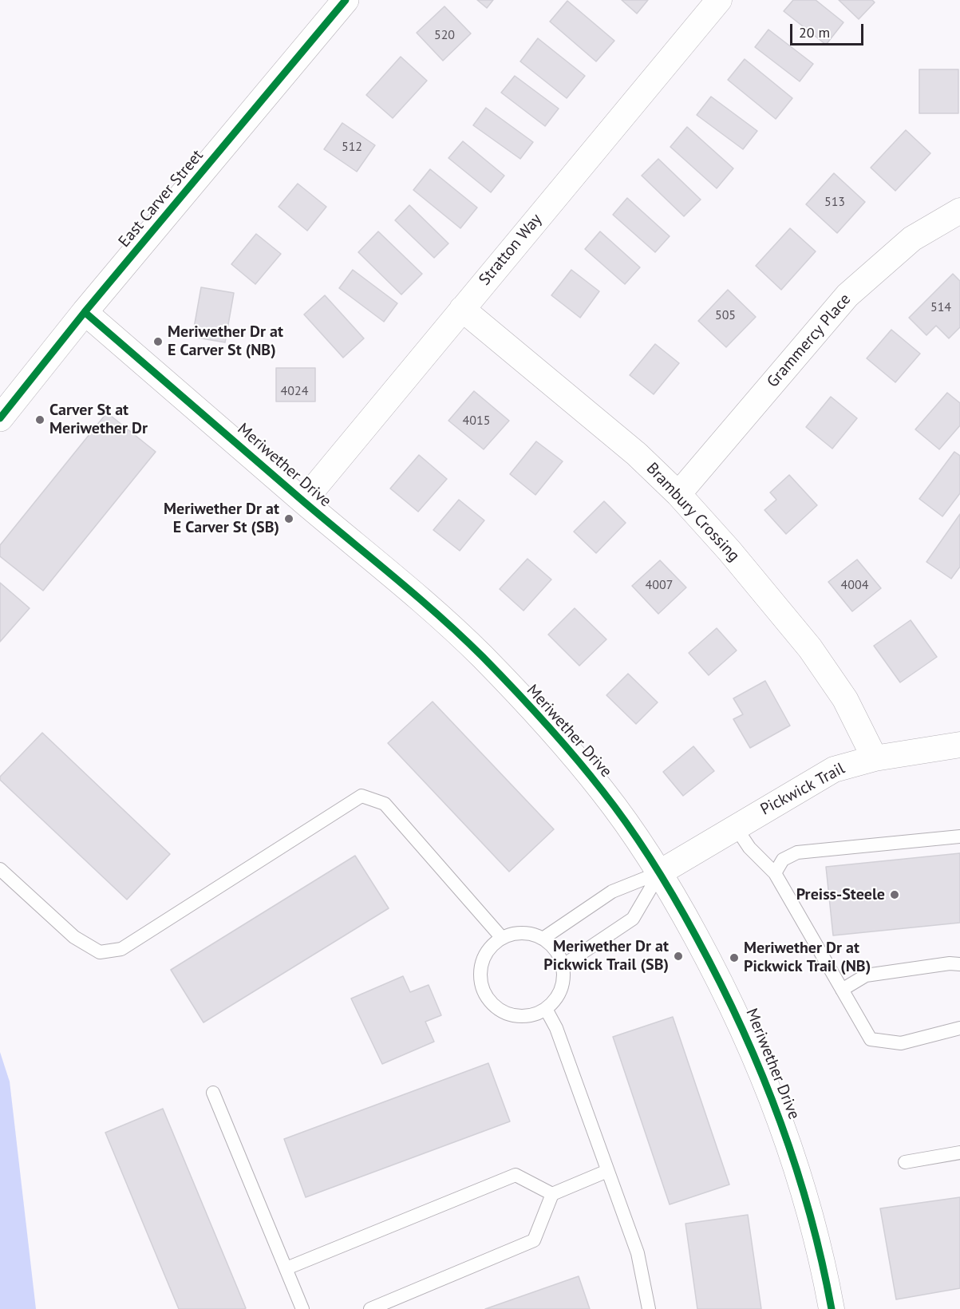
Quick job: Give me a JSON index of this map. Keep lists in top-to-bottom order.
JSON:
{
  "streets": {
    "street": [
      "East Carver Street",
      "Stratton Way",
      "Grammercy Place",
      "Meriwether Drive",
      "Brambury Crossing",
      "Pickwick Trail"
    ]
  },
  "crossings": [
    ["East Carver Street", "Meriwether Drive"],
    ["Stratton Way", "Meriwether Drive"],
    ["Stratton Way", "Brambury Crossing"],
    ["Grammercy Place", "Brambury Crossing"],
    ["Meriwether Drive", "Pickwick Trail"],
    ["Brambury Crossing", "Pickwick Trail"]
  ],
  "places": [
    "Meriwether Dr at E Carver St (NB)",
    "Carver St at Meriwether Dr",
    "Meriwether Dr at E Carver St (SB)",
    "Preiss-Steele",
    "Meriwether Dr at Pickwick Trail (SB)",
    "Meriwether Dr at Pickwick Trail (NB)"
  ],
  "house_numbers": [
    "520",
    "512",
    "513",
    "514",
    "505",
    "4024",
    "4015",
    "4007",
    "4004"
  ],
  "scale_bar": "20 m"
}
